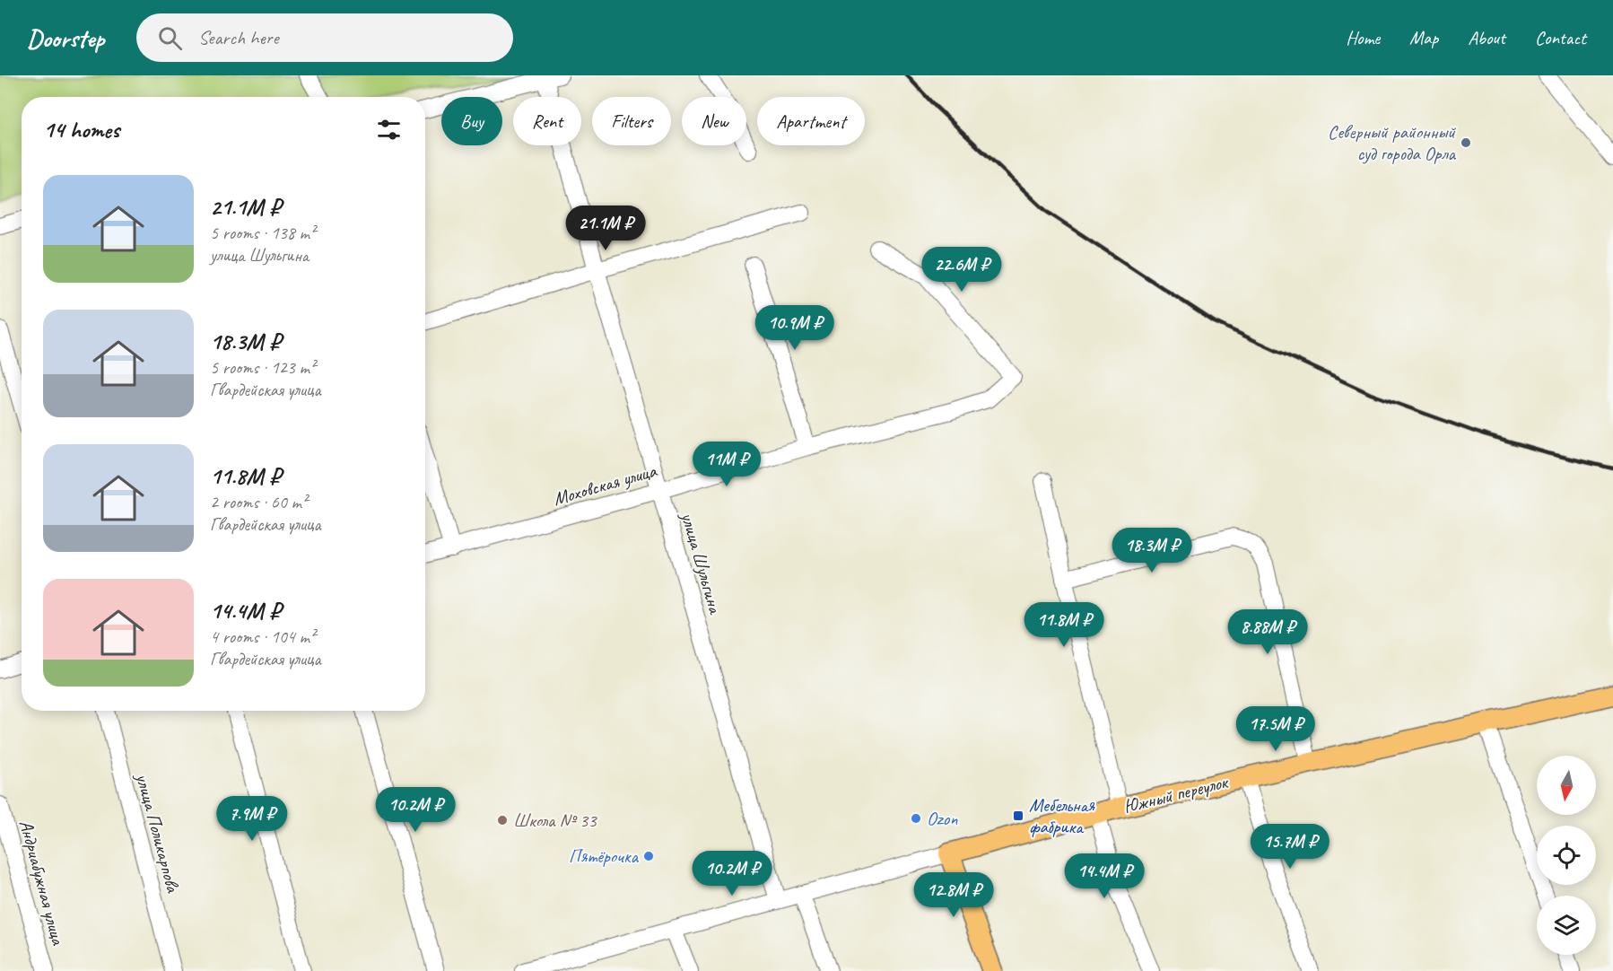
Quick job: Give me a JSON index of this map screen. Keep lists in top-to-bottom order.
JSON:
{
  "streets": {
    "main road": ["Южный переулок"],
    "street": [
      "Моховская улица",
      "улица Шульгина",
      "улица Поликарпова",
      "Андриабужная улица"
    ]
  },
  "crossings": [
    ["Моховская улица", "улица Шульгина"],
    ["улица Шульгина", "Южный переулок"]
  ],
  "places": {
    "other": [
      "Северный районный суд города Орла",
      "Ozon",
      "Школа № 33",
      "Пятёрочка"
    ],
    "transit": ["Мебельная фабрика"]
  },
  "north": "bottom",
  "page": {
    "header": "Doorstep",
    "search": "Search here",
    "nav": [
      "Home",
      "Map",
      "About",
      "Contact"
    ],
    "chip": [
      "Buy",
      "Rent",
      "Filters",
      "New",
      "Apartment"
    ],
    "heading": "14 homes",
    "list": [
      {
        "name": "21.1M ₽",
        "note": "5 rooms · 138 m² · улица Шульгина"
      },
      {
        "name": "18.3M ₽",
        "note": "5 rooms · 123 m² · Гвардейская улица"
      },
      {
        "name": "11.8M ₽",
        "note": "2 rooms · 60 m² · Гвардейская улица"
      },
      {
        "name": "14.4M ₽",
        "note": "4 rooms · 104 m² · Гвардейская улица"
      }
    ],
    "price": [
      "21.1M ₽",
      "22.6M ₽",
      "10.9M ₽",
      "11M ₽",
      "18.3M ₽",
      "11.8M ₽",
      "8.88M ₽",
      "17.5M ₽",
      "10.2M ₽",
      "7.9M ₽",
      "15.7M ₽",
      "10.2M ₽",
      "14.4M ₽",
      "12.8M ₽"
    ]
  }
}
